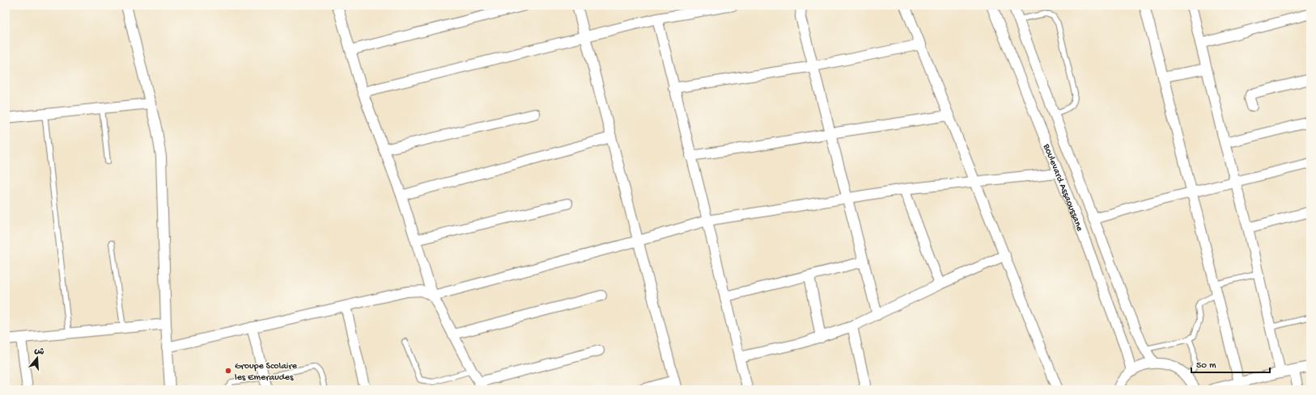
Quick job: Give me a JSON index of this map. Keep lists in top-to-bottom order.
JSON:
{
  "streets": {
    "street": ["Boulevard Assaoussane"]
  },
  "places": ["Groupe Scolaire les Emeraudes"],
  "scale_bar": "50 m",
  "north": "top"
}
